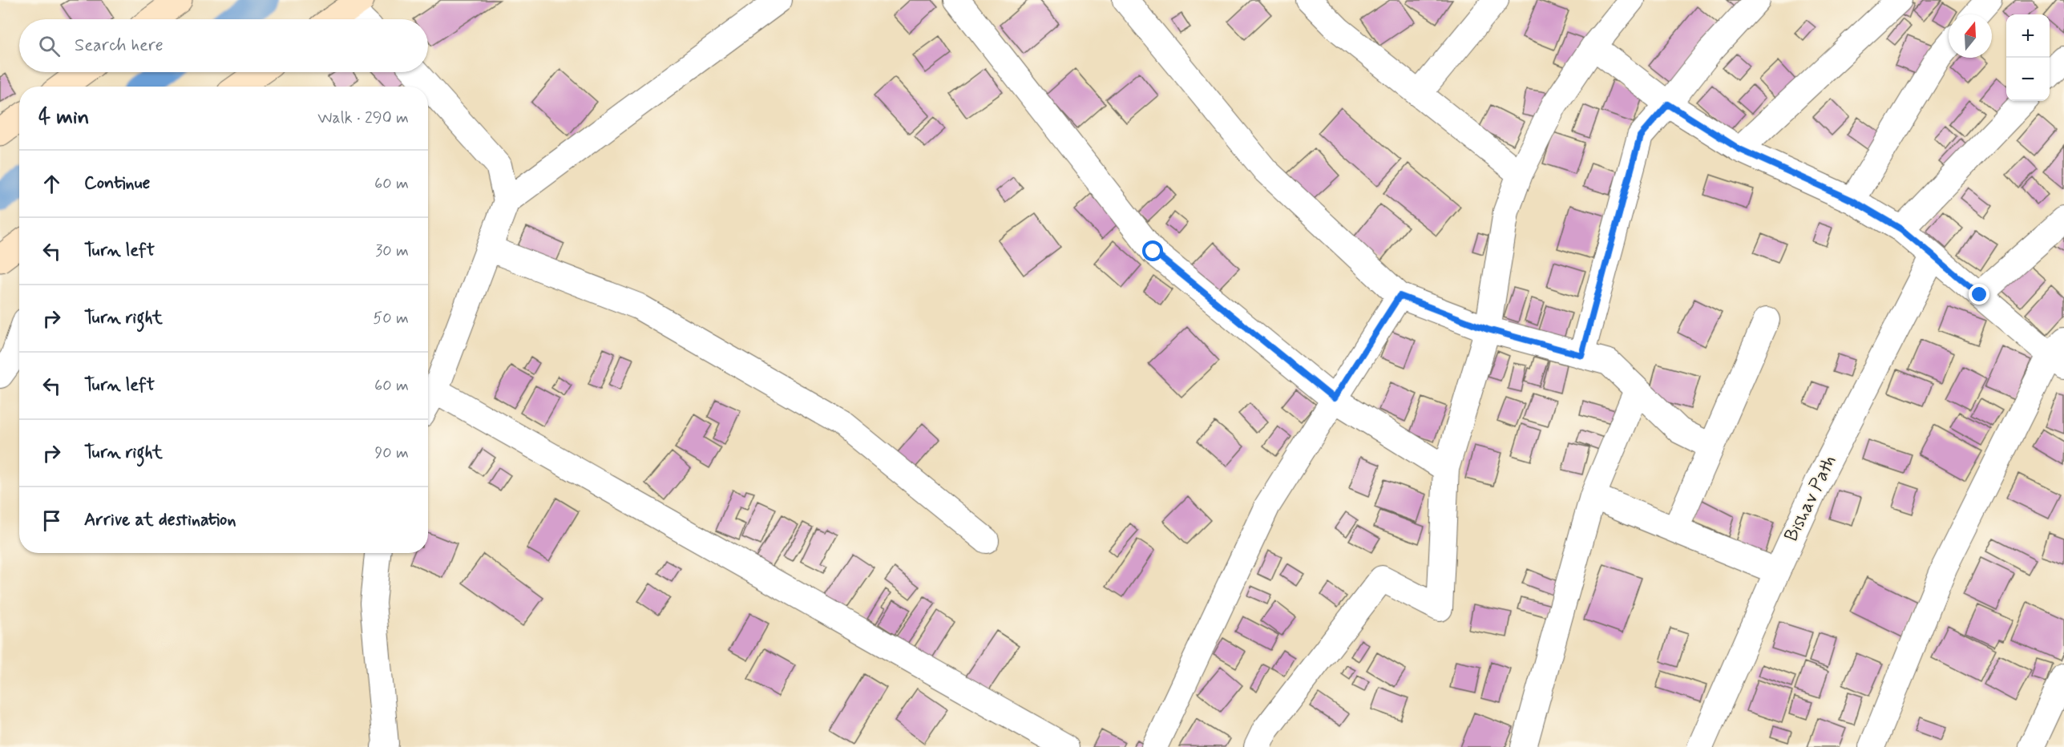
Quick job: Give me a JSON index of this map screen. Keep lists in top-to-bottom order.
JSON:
{
  "streets": {
    "street": ["Bishav Path"]
  },
  "north": "top",
  "page": {
    "map_buttons": ["+", "−"],
    "search": "Search here",
    "heading": ["4 min", "Walk · 290 m"],
    "list": [
      ["Continue", "60 m"],
      ["Turn left", "30 m"],
      ["Turn right", "50 m"],
      ["Turn left", "60 m"],
      ["Turn right", "90 m"],
      "Arrive at destination"
    ]
  }
}
